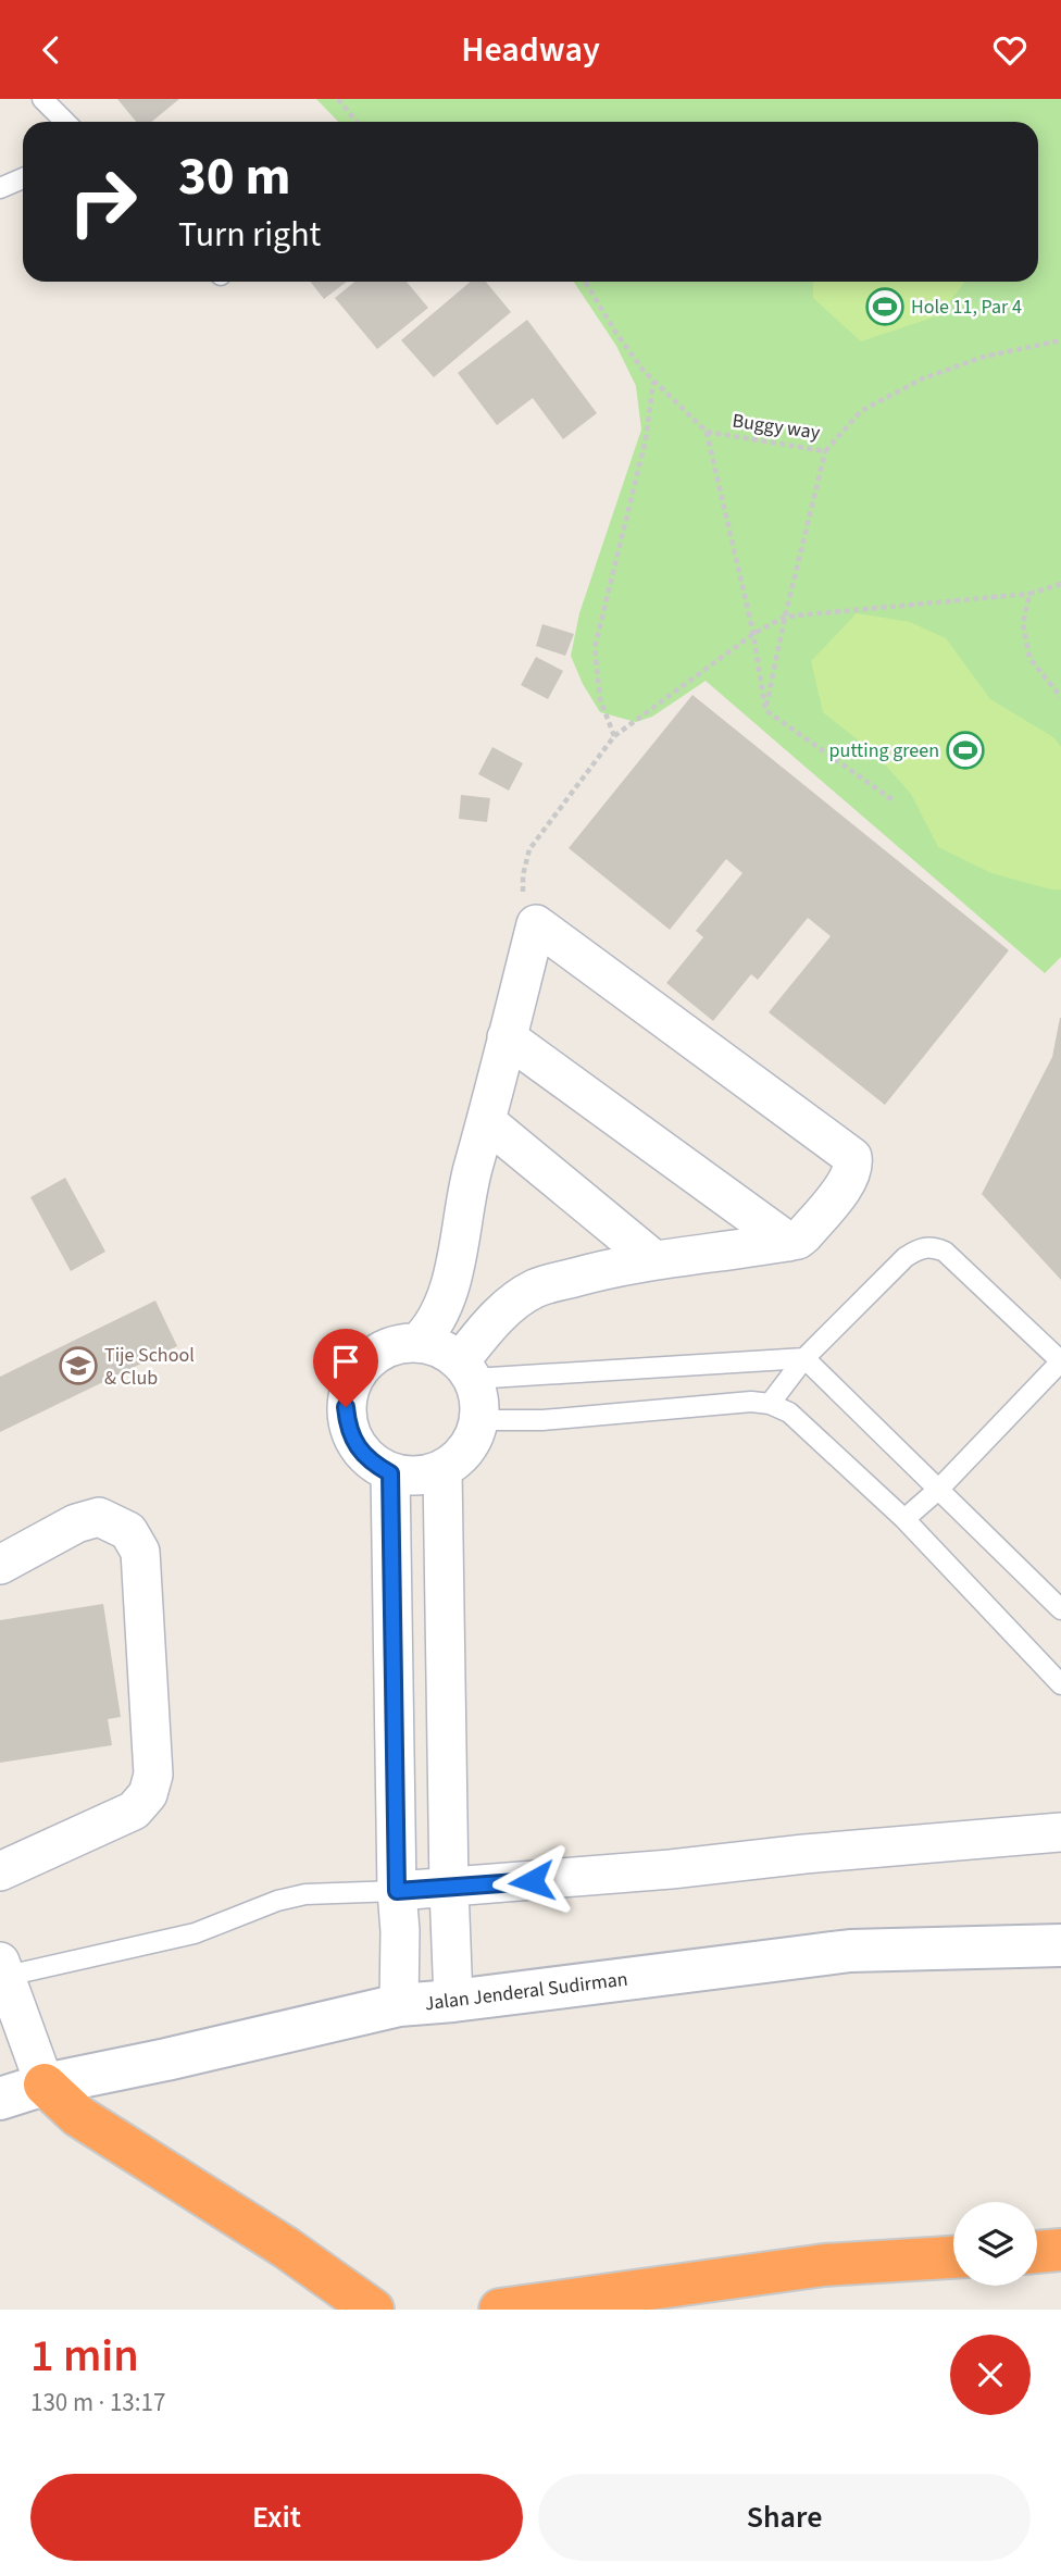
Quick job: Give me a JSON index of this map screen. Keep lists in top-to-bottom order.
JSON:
{
  "streets": {
    "street": ["Jalan Jenderal Sudirman"],
    "path": ["Buggy way"]
  },
  "places": {
    "sports": ["Hole 11, Par 4", "putting green"],
    "school or university": ["Tije School & Club"]
  },
  "page": {
    "header": "Headway",
    "turn": ["30 m", "Turn right"],
    "heading": ["1 min", "130 m · 13:17"],
    "buttons": ["Exit", "Share"]
  }
}
